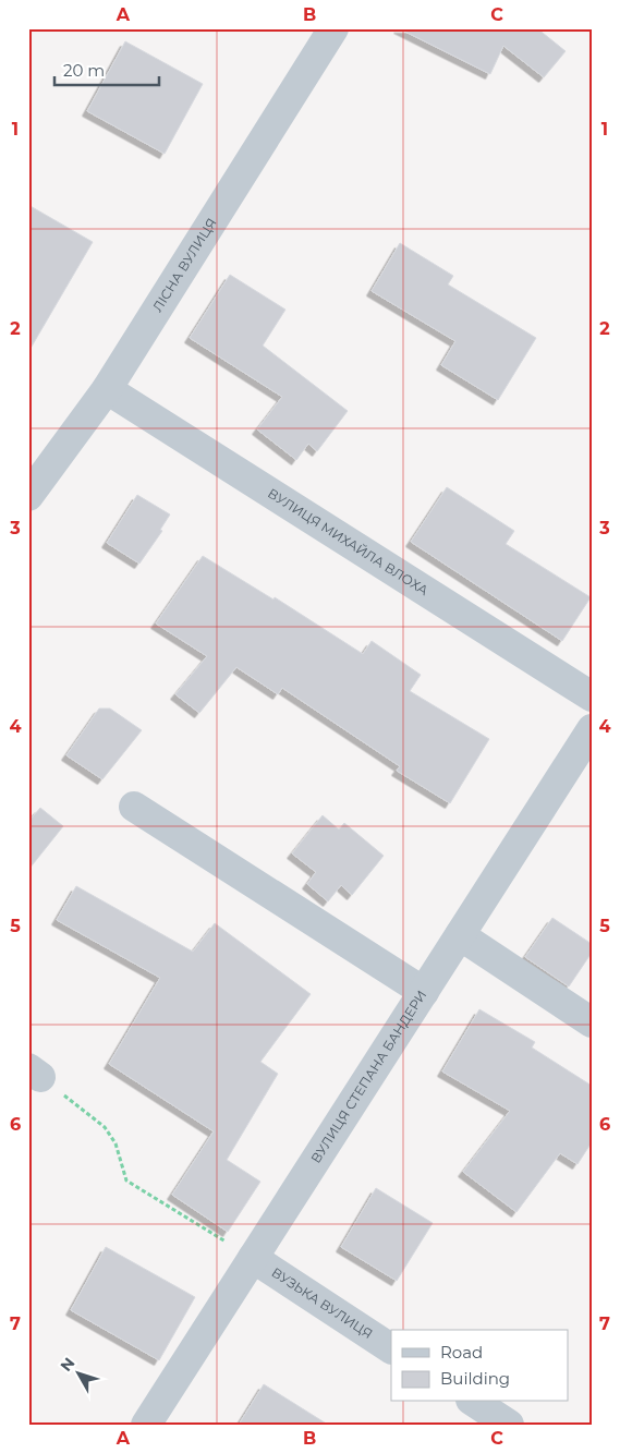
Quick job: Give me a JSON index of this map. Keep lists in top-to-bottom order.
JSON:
{
  "streets": {
    "street": [
      "ЛІСНА ВУЛИЦЯ",
      "ВУЛИЦЯ МИХАЙЛА ВЛОХА",
      "ВУЛИЦЯ СТЕПАНА БАНДЕРИ",
      "ВУЗЬКА ВУЛИЦЯ"
    ]
  },
  "crossings": [
    ["ЛІСНА ВУЛИЦЯ", "ВУЛИЦЯ МИХАЙЛА ВЛОХА"],
    ["ВУЛИЦЯ СТЕПАНА БАНДЕРИ", "ВУЗЬКА ВУЛИЦЯ"]
  ],
  "legend": ["Road", "Building"],
  "scale_bar": "20 m",
  "north": "top left",
  "grid": {
    "columns": ["A", "B", "C"],
    "rows": [
      "1",
      "2",
      "3",
      "4",
      "5",
      "6",
      "7"
    ]
  }
}
